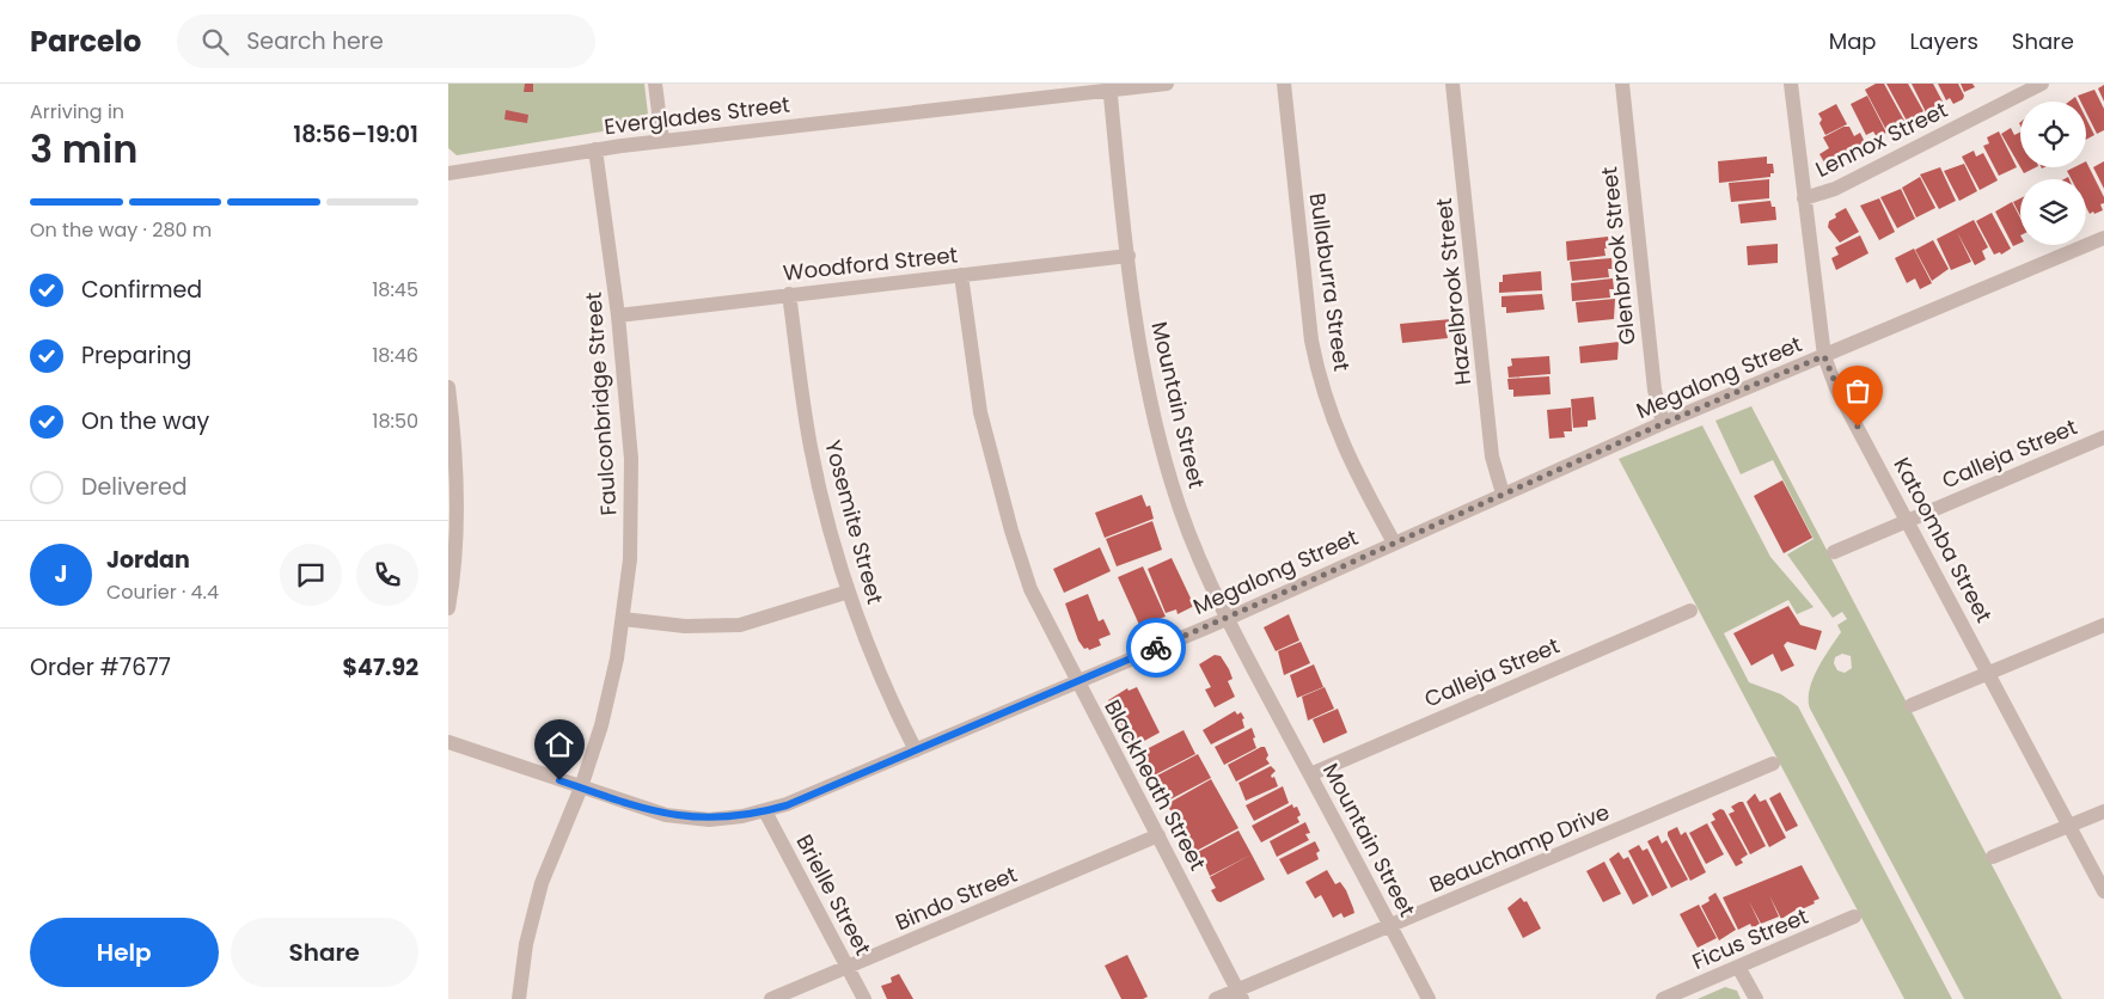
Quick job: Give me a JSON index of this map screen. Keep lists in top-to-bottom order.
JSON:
{
  "streets": {
    "street": [
      "Everglades Street",
      "Lennox Street",
      "Glenbrook Street",
      "Woodford Street",
      "Bullaburra Street",
      "Hazelbrook Street",
      "Megalong Street",
      "Faulconbridge Street",
      "Mountain Street",
      "Calleja Street",
      "Yosemite Street",
      "Katoomba Street",
      "Blackheath Street",
      "Beauchamp Drive",
      "Brielle Street",
      "Bindo Street",
      "Ficus Street"
    ]
  },
  "crossings": [
    ["Everglades Street", "Faulconbridge Street"],
    ["Everglades Street", "Mountain Street"],
    ["Lennox Street", "Katoomba Street"],
    ["Glenbrook Street", "Megalong Street"],
    ["Woodford Street", "Faulconbridge Street"],
    ["Woodford Street", "Mountain Street"],
    ["Woodford Street", "Yosemite Street"],
    ["Woodford Street", "Blackheath Street"],
    ["Bullaburra Street", "Megalong Street"],
    ["Hazelbrook Street", "Megalong Street"],
    ["Megalong Street", "Faulconbridge Street"],
    ["Megalong Street", "Mountain Street"],
    ["Megalong Street", "Yosemite Street"],
    ["Megalong Street", "Katoomba Street"],
    ["Megalong Street", "Blackheath Street"],
    ["Megalong Street", "Brielle Street"],
    ["Mountain Street", "Calleja Street"],
    ["Mountain Street", "Beauchamp Drive"],
    ["Calleja Street", "Katoomba Street"],
    ["Blackheath Street", "Beauchamp Drive"],
    ["Blackheath Street", "Bindo Street"],
    ["Brielle Street", "Bindo Street"]
  ],
  "page": {
    "header": "Parcelo",
    "search": "Search here",
    "nav": ["Map", "Layers", "Share"],
    "heading": ["3 min", "Arriving in", "18:56–19:01"],
    "panel": [
      "Jordan",
      "Courier · 4.4",
      "Order #7677",
      "$47.92"
    ],
    "bar": "On the way · 280 m",
    "list": [
      ["Confirmed", "18:45"],
      ["Preparing", "18:46"],
      ["On the way", "18:50"],
      "Delivered"
    ],
    "round": "J",
    "buttons": ["Help", "Share"]
  }
}
